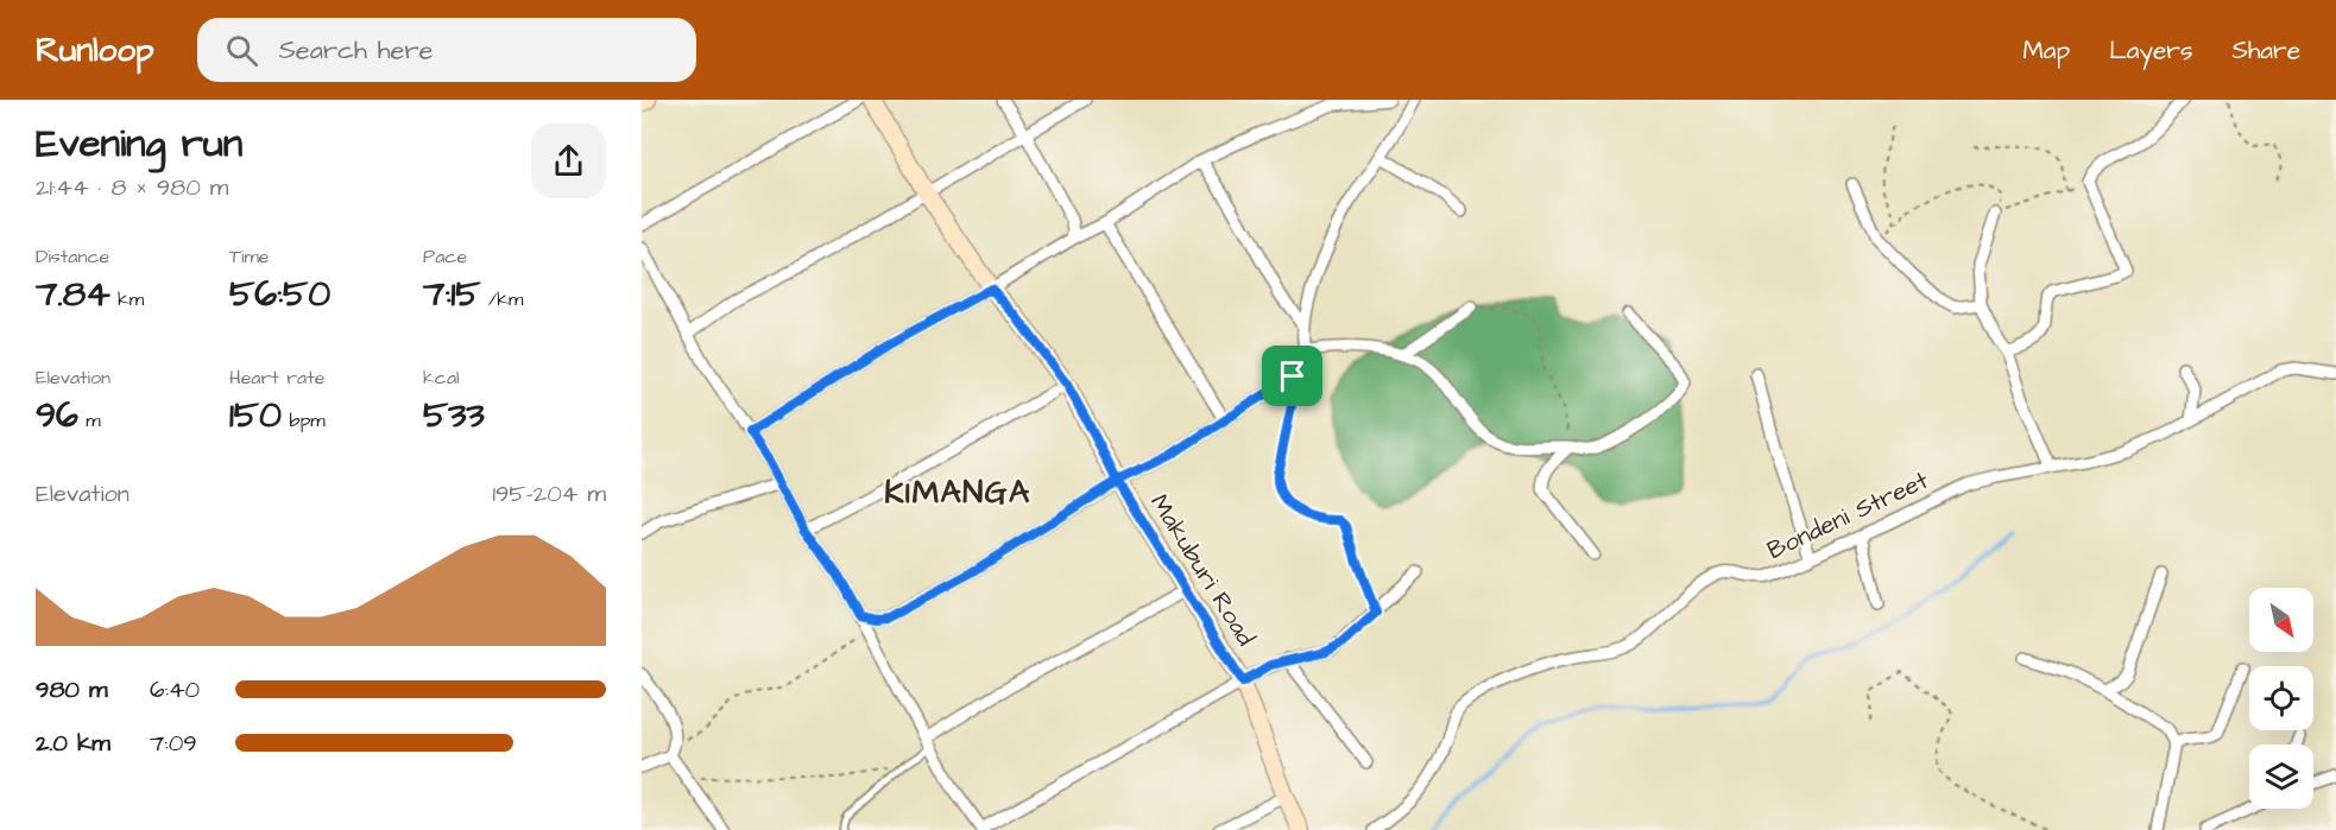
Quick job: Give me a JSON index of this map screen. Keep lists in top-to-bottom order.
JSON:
{
  "streets": {
    "street": ["Bondeni Street", "Makuburi Road"]
  },
  "districts": ["KIMANGA"],
  "north": "bottom right",
  "page": {
    "header": "Runloop",
    "search": "Search here",
    "nav": ["Map", "Layers", "Share"],
    "heading": ["Evening run", "21:44 · 8 × 980 m"],
    "stats": [
      ["Distance", "7.84 km"],
      ["Time", "56:50"],
      ["Pace", "7:15 /km"],
      ["Elevation", "96 m"],
      ["Heart rate", "150 bpm"],
      ["kcal", "533"]
    ],
    "chart": ["Elevation", "195–204 m"],
    "list": [
      {
        "name": "980 m",
        "note": "6:40"
      },
      {
        "name": "2.0 km",
        "note": "7:09"
      }
    ]
  }
}
